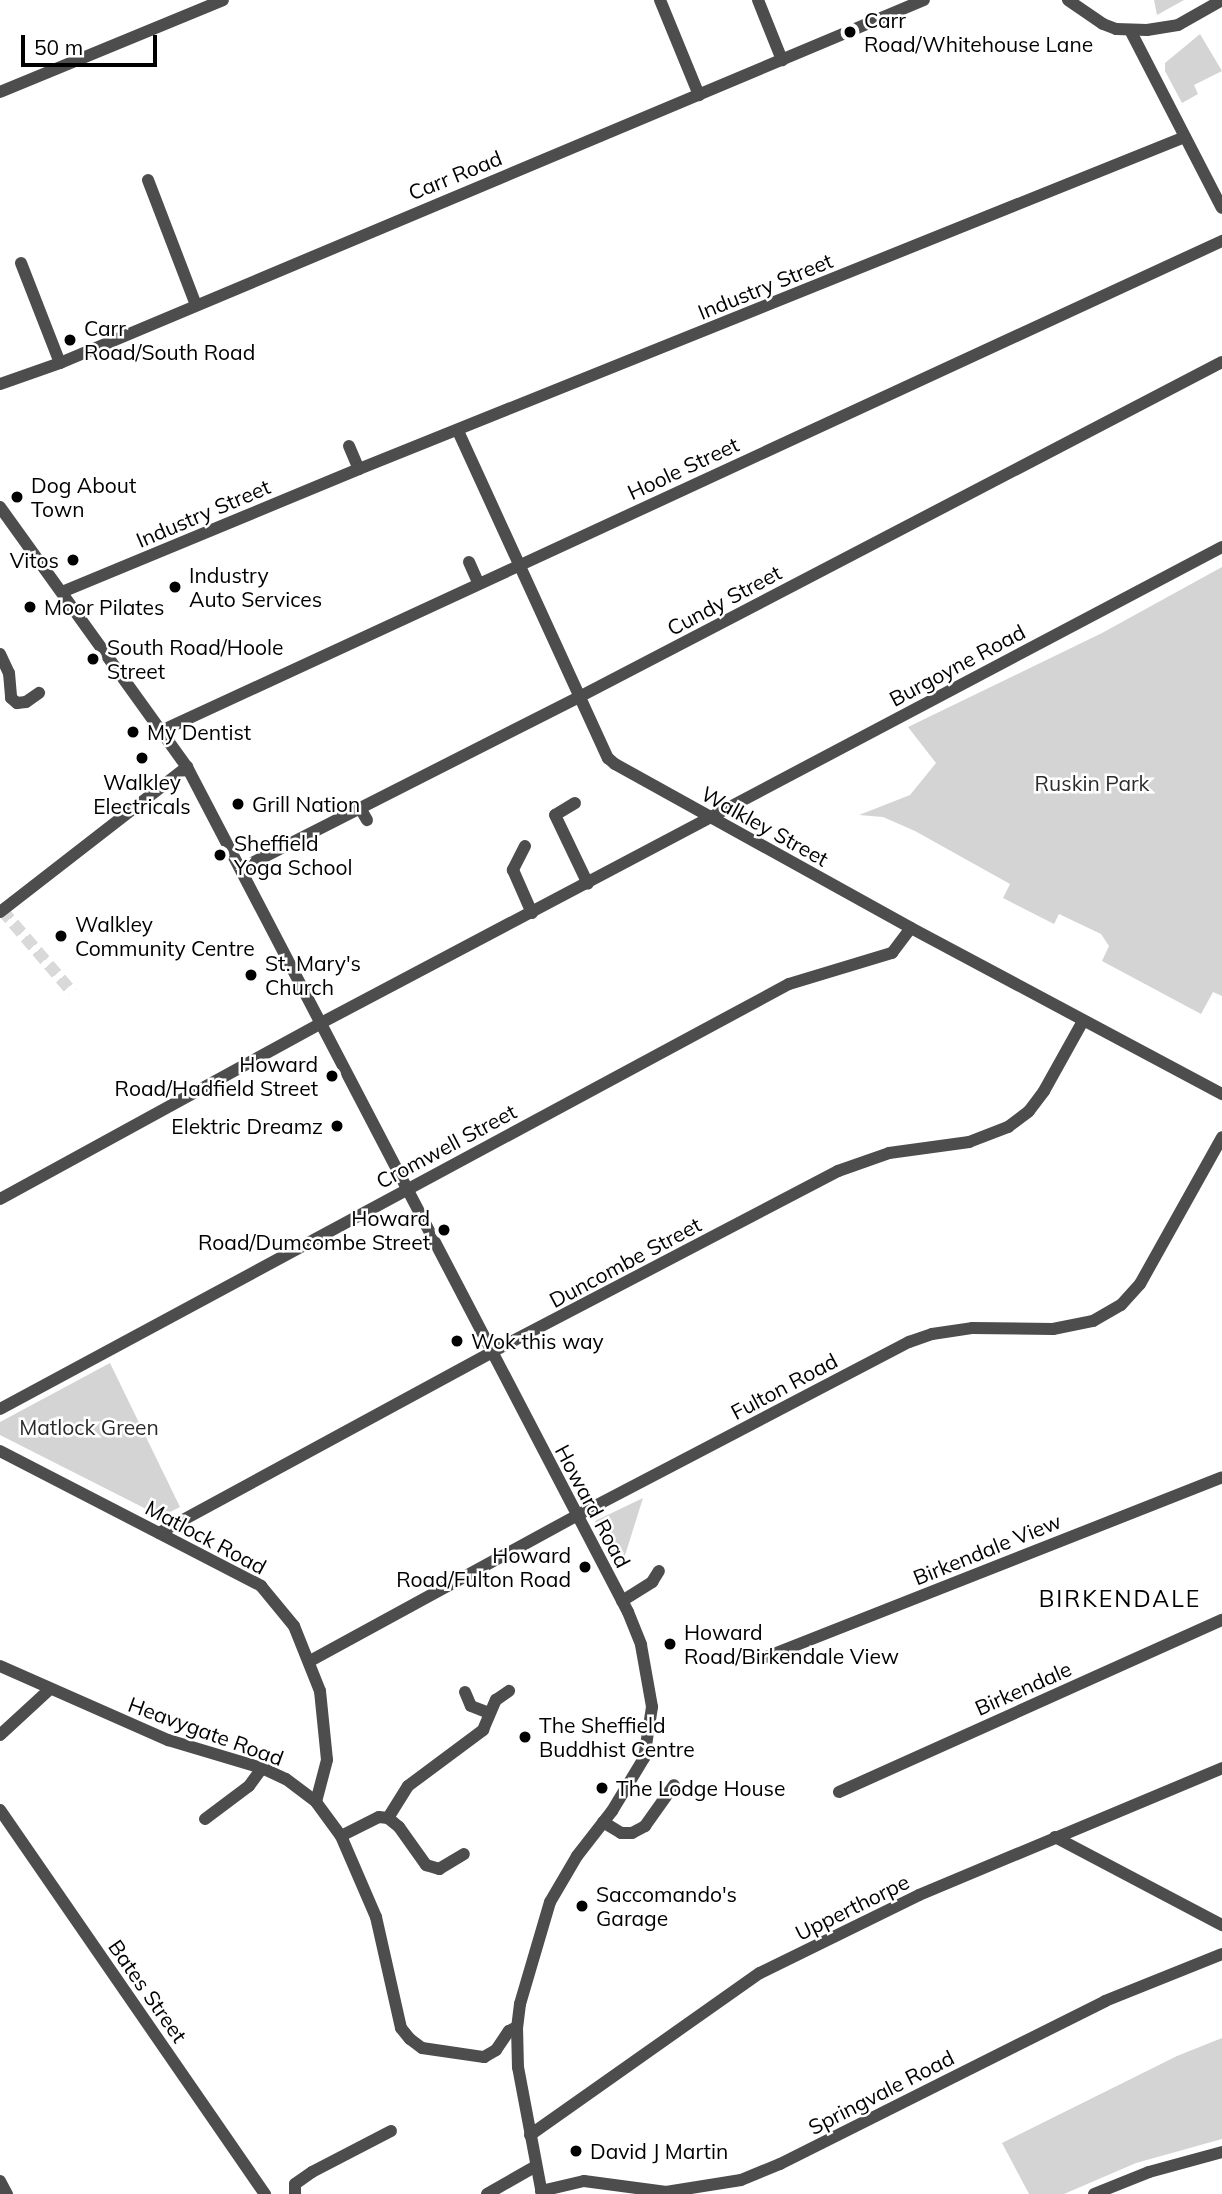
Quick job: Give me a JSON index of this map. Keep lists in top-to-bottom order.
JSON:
{
  "streets": {
    "street": [
      "Carr Road",
      "Industry Street",
      "Hoole Street",
      "Cundy Street",
      "Burgoyne Road",
      "Walkley Street",
      "Cromwell Street",
      "Duncombe Street",
      "Fulton Road",
      "Howard Road",
      "Matlock Road",
      "Birkendale View",
      "Birkendale",
      "Heavygate Road",
      "Upperthorpe",
      "Bates Street",
      "Springvale Road"
    ]
  },
  "crossings": [
    ["Industry Street", "Walkley Street"],
    ["Industry Street", "Howard Road"],
    ["Hoole Street", "Walkley Street"],
    ["Hoole Street", "Howard Road"],
    ["Cundy Street", "Walkley Street"],
    ["Cundy Street", "Howard Road"],
    ["Burgoyne Road", "Walkley Street"],
    ["Burgoyne Road", "Howard Road"],
    ["Walkley Street", "Cromwell Street"],
    ["Walkley Street", "Duncombe Street"],
    ["Cromwell Street", "Howard Road"],
    ["Duncombe Street", "Howard Road"],
    ["Duncombe Street", "Matlock Road"],
    ["Fulton Road", "Howard Road"],
    ["Fulton Road", "Matlock Road"],
    ["Howard Road", "Heavygate Road"],
    ["Howard Road", "Upperthorpe"],
    ["Howard Road", "Springvale Road"],
    ["Matlock Road", "Heavygate Road"]
  ],
  "districts": ["BIRKENDALE"],
  "parks": ["Ruskin Park", "Matlock Green"],
  "places": [
    "Carr Road/Whitehouse Lane",
    "Carr Road/South Road",
    "Dog About Town",
    "Vitos",
    "Industry Auto Services",
    "Moor Pilates",
    "South Road/Hoole Street",
    "My Dentist",
    "Walkley Electricals",
    "Grill Nation",
    "Sheffield Yoga School",
    "Walkley Community Centre",
    "St. Mary's Church",
    "Howard Road/Hadfield Street",
    "Elektric Dreamz",
    "Howard Road/Dumcombe Street",
    "Wok this way",
    "Howard Road/Fulton Road",
    "Howard Road/Birkendale View",
    "The Sheffield Buddhist Centre",
    "The Lodge House",
    "Saccomando's Garage",
    "David J Martin"
  ],
  "scale_bar": "50 m"
}
